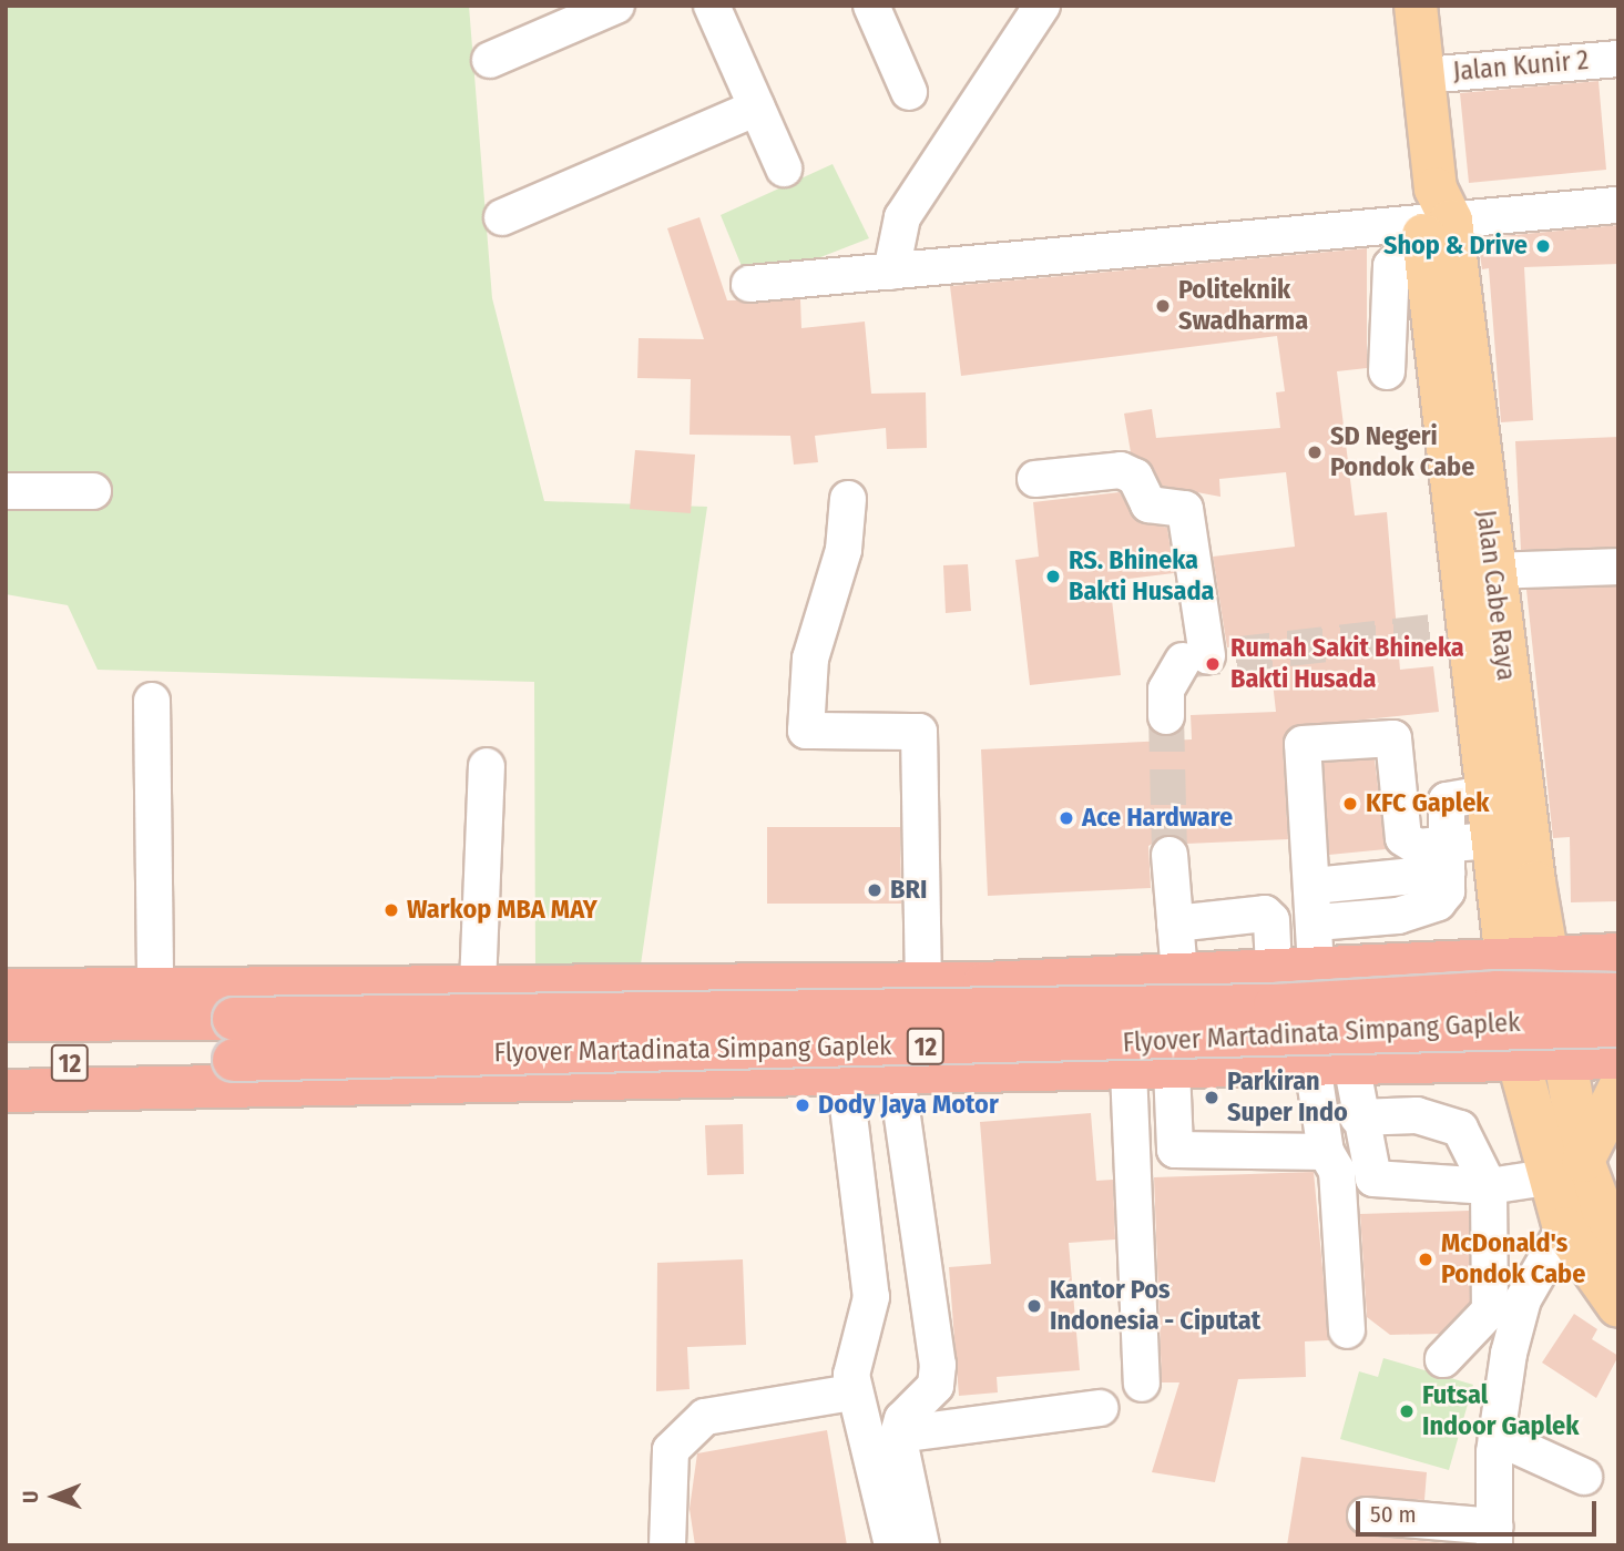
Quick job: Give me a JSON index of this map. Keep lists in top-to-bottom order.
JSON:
{
  "streets": {
    "highway": ["Flyover Martadinata Simpang Gaplek", "12"],
    "main road": ["Jalan Cabe Raya"],
    "street": ["Jalan Kunir 2"]
  },
  "crossings": [
    ["Jalan Kunir 2", "Jalan Cabe Raya"],
    ["Flyover Martadinata Simpang Gaplek", "12"]
  ],
  "places": [
    "Shop & Drive",
    "Politeknik Swadharma",
    "SD Negeri Pondok Cabe",
    "RS. Bhineka Bakti Husada",
    "Rumah Sakit Bhineka Bakti Husada",
    "KFC Gaplek",
    "Ace Hardware",
    "BRI",
    "Warkop MBA MAY",
    "Parkiran Super Indo",
    "Dody Jaya Motor",
    "McDonald's Pondok Cabe",
    "Kantor Pos Indonesia - Ciputat",
    "Futsal Indoor Gaplek"
  ],
  "scale_bar": "50 m",
  "north": "left"
}
